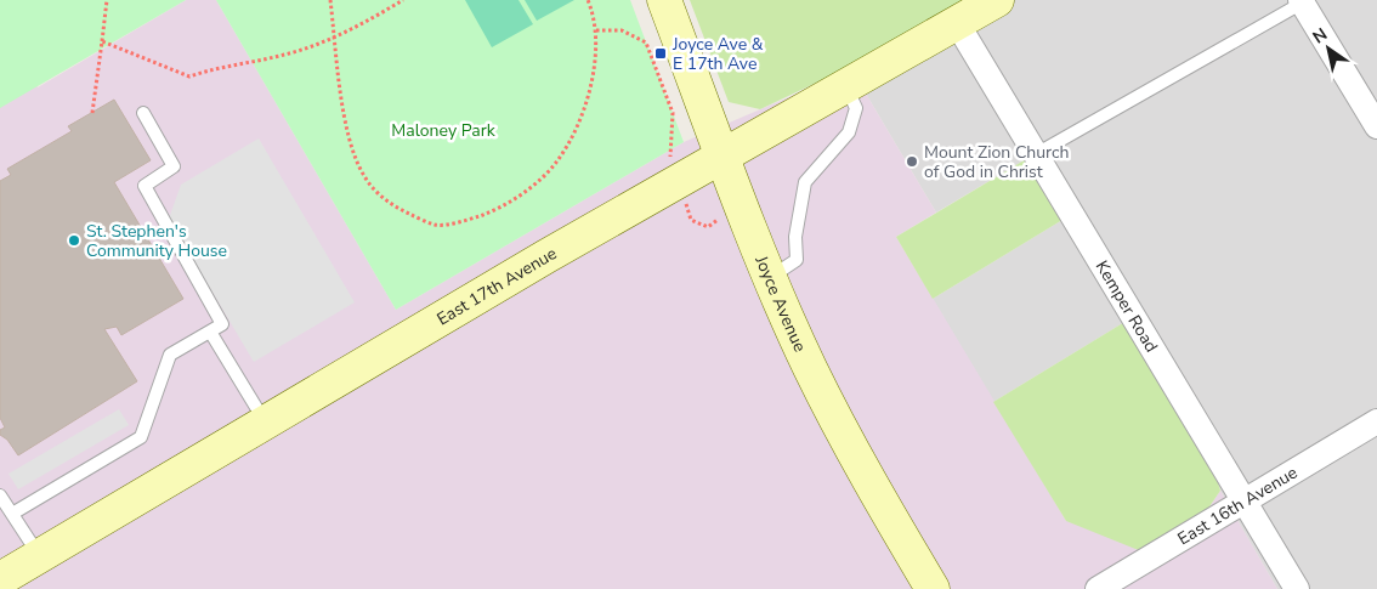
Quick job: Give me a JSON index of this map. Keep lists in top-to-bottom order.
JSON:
{
  "streets": {
    "street": [
      "East 17th Avenue",
      "Joyce Avenue",
      "Kemper Road",
      "East 16th Avenue"
    ]
  },
  "crossings": [
    ["East 17th Avenue", "Joyce Avenue"],
    ["East 17th Avenue", "Kemper Road"],
    ["Kemper Road", "East 16th Avenue"]
  ],
  "parks": ["Maloney Park"],
  "places": {
    "transit": ["Joyce Ave & E 17th Ave"],
    "other": ["Mount Zion Church of God in Christ", "St. Stephen's Community House"]
  },
  "north": "top left"
}
